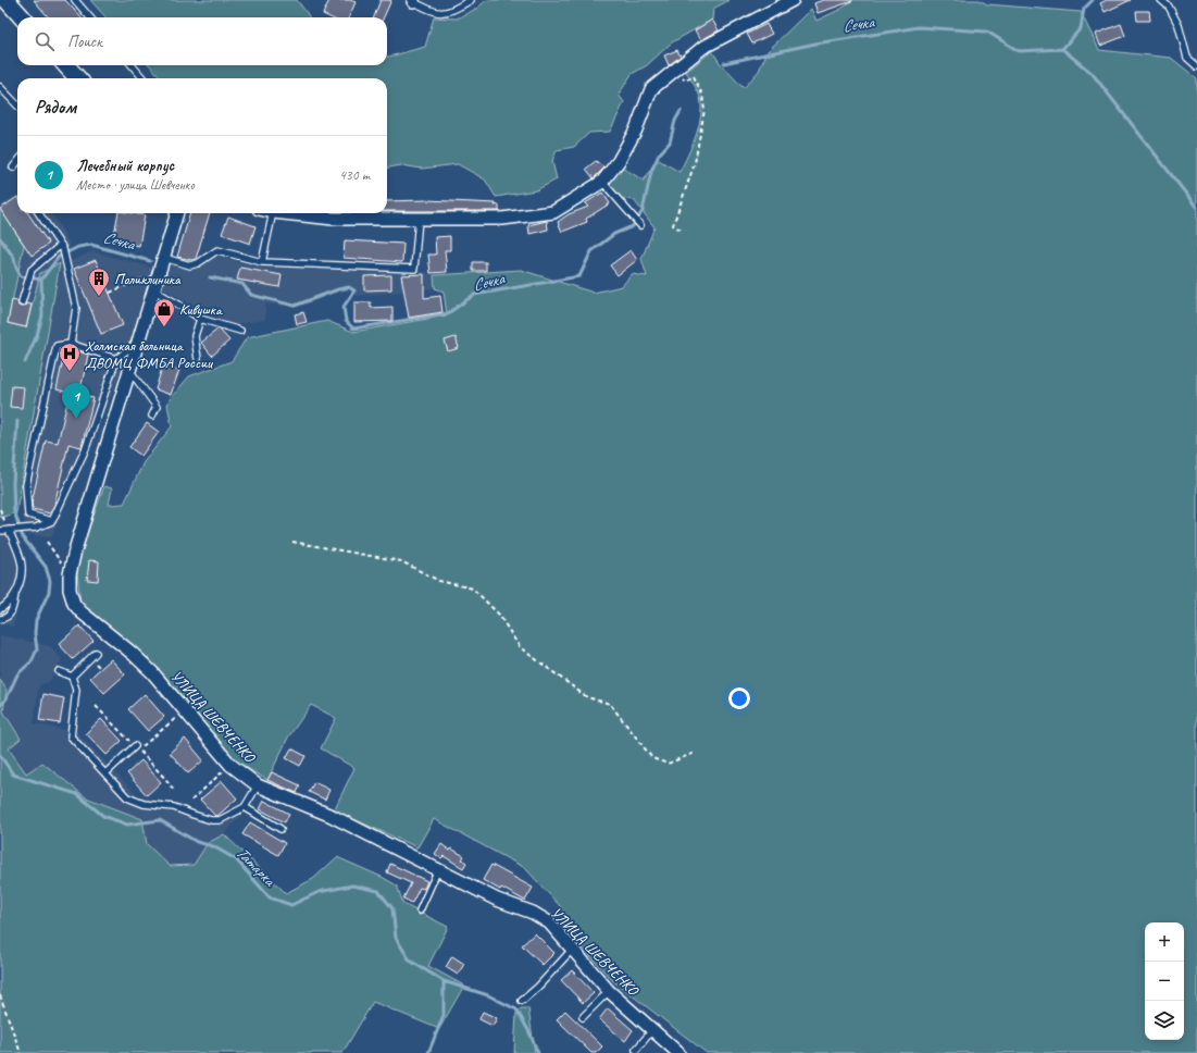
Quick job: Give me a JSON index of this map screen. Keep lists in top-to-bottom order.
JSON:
{
  "streets": {
    "street": ["УЛИЦА ШЕВЧЕНКО"]
  },
  "water": ["Сечка", "Татарка"],
  "places": {
    "building": ["Поликлиника"],
    "shop": ["Кивушка"],
    "hospital": ["Холмская больница ДВОМЦ ФМБА России"]
  },
  "page": {
    "search": "Поиск",
    "heading": "Рядом",
    "list": [
      {
        "mark": "1",
        "name": "Лечебный корпус",
        "note": "Место · улица Шевченко",
        "value": "430 m"
      }
    ],
    "pins": "1",
    "map_buttons": ["+", "−"]
  }
}
